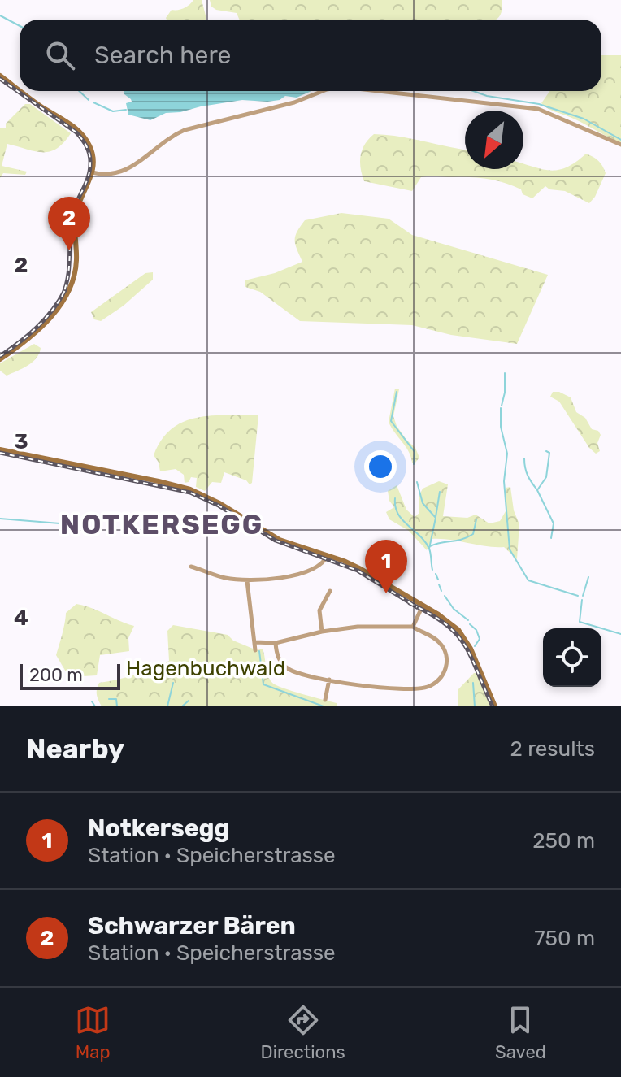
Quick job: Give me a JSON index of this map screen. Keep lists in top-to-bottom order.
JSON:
{
  "districts": ["NOTKERSEGG"],
  "parks": ["Hagenbuchwald"],
  "scale_bar": "200 m",
  "north": "bottom left",
  "page": {
    "search": "Search here",
    "pins": ["2", "1"],
    "scale": "200 m",
    "heading": ["Nearby", "2 results"],
    "list": [
      {
        "mark": "1",
        "name": "Notkersegg",
        "note": "Station · Speicherstrasse",
        "value": "250 m"
      },
      {
        "mark": "2",
        "name": "Schwarzer Bären",
        "note": "Station · Speicherstrasse",
        "value": "750 m"
      }
    ],
    "nav": ["Map", "Directions", "Saved"]
  },
  "grid": {
    "rows": ["2", "3", "4"]
  }
}
